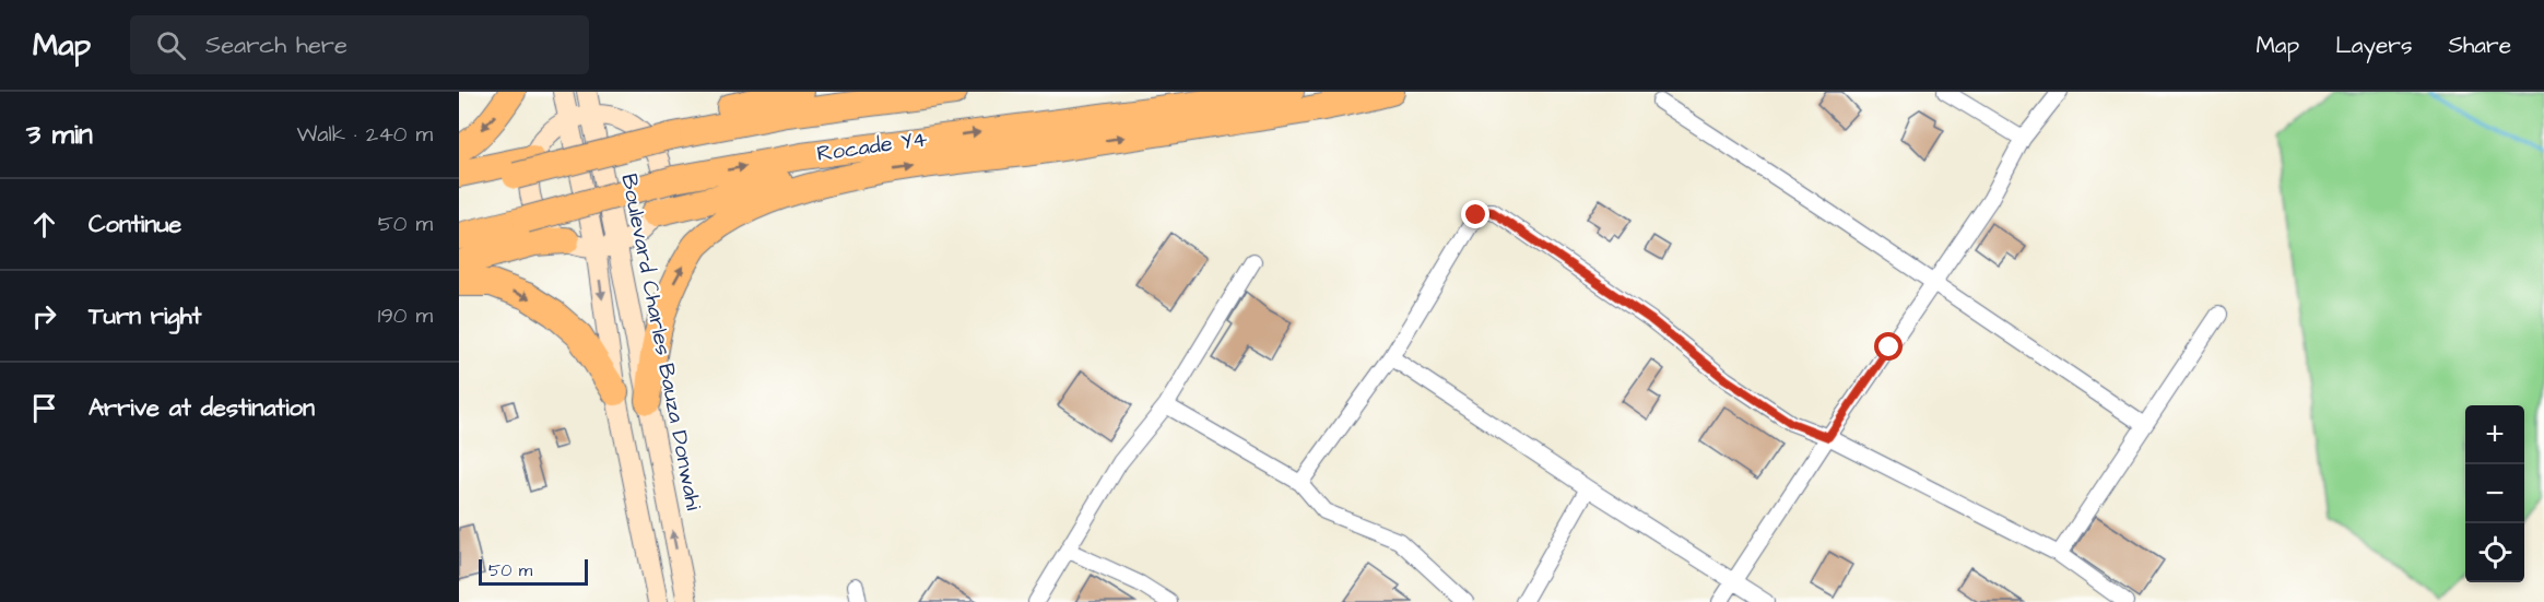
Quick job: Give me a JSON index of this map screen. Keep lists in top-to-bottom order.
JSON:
{
  "streets": {
    "highway": ["Rocade Y4"],
    "main road": ["Boulevard Charles Bauza Donwahi"]
  },
  "scale_bar": "50 m",
  "page": {
    "header": "Map",
    "search": "Search here",
    "nav": ["Map", "Layers", "Share"],
    "heading": ["3 min", "Walk · 240 m"],
    "list": [
      ["Continue", "50 m"],
      ["Turn right", "190 m"],
      "Arrive at destination"
    ],
    "map_buttons": ["+", "−"],
    "scale": "50 m"
  }
}
